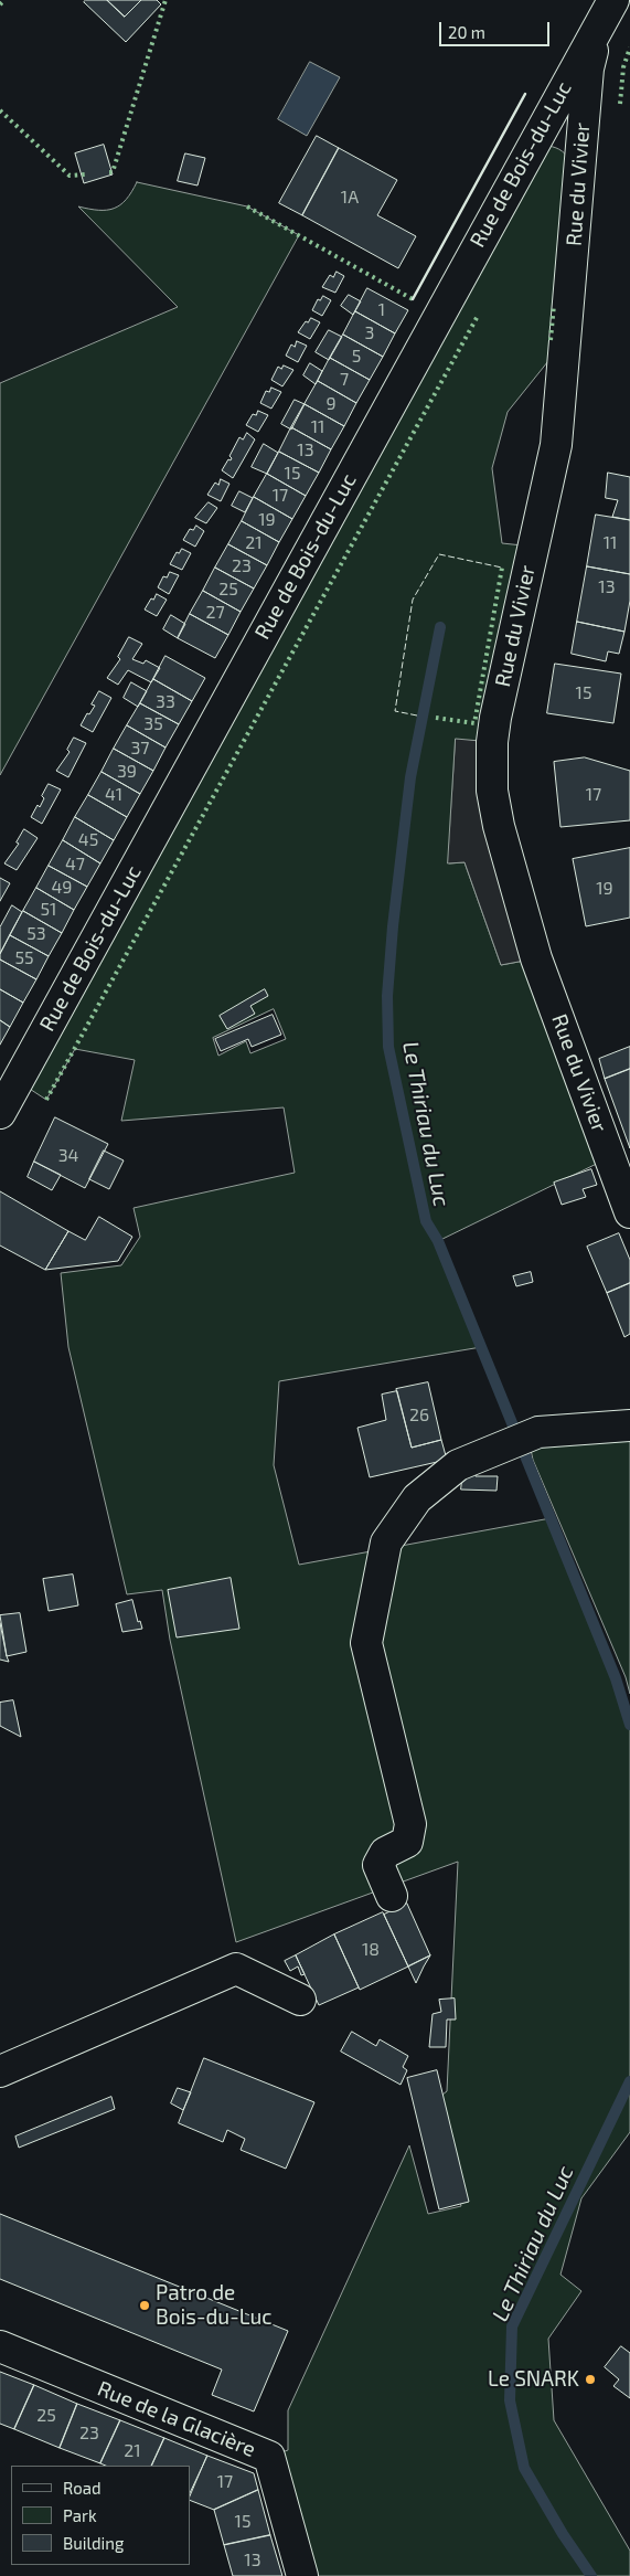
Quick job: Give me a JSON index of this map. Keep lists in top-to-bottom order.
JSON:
{
  "streets": {
    "street": ["Rue de Bois-du-Luc", "Rue du Vivier", "Rue de la Glacière"]
  },
  "crossings": [
    ["Rue de Bois-du-Luc", "Rue du Vivier"]
  ],
  "water": ["Le Thiriau du Luc"],
  "places": ["Patro de Bois-du-Luc", "Le SNARK"],
  "house_numbers": [
    "1A",
    "1",
    "3",
    "5",
    "7",
    "9",
    "11",
    "13",
    "15",
    "17",
    "19",
    "21",
    "11",
    "23",
    "13",
    "25",
    "27",
    "15",
    "33",
    "35",
    "37",
    "39",
    "41",
    "17",
    "45",
    "47",
    "49",
    "19",
    "51",
    "53",
    "55",
    "34",
    "26",
    "18",
    "25",
    "23",
    "21",
    "17",
    "15",
    "13"
  ],
  "legend": ["Road", "Park", "Building"],
  "scale_bar": "20 m"
}
